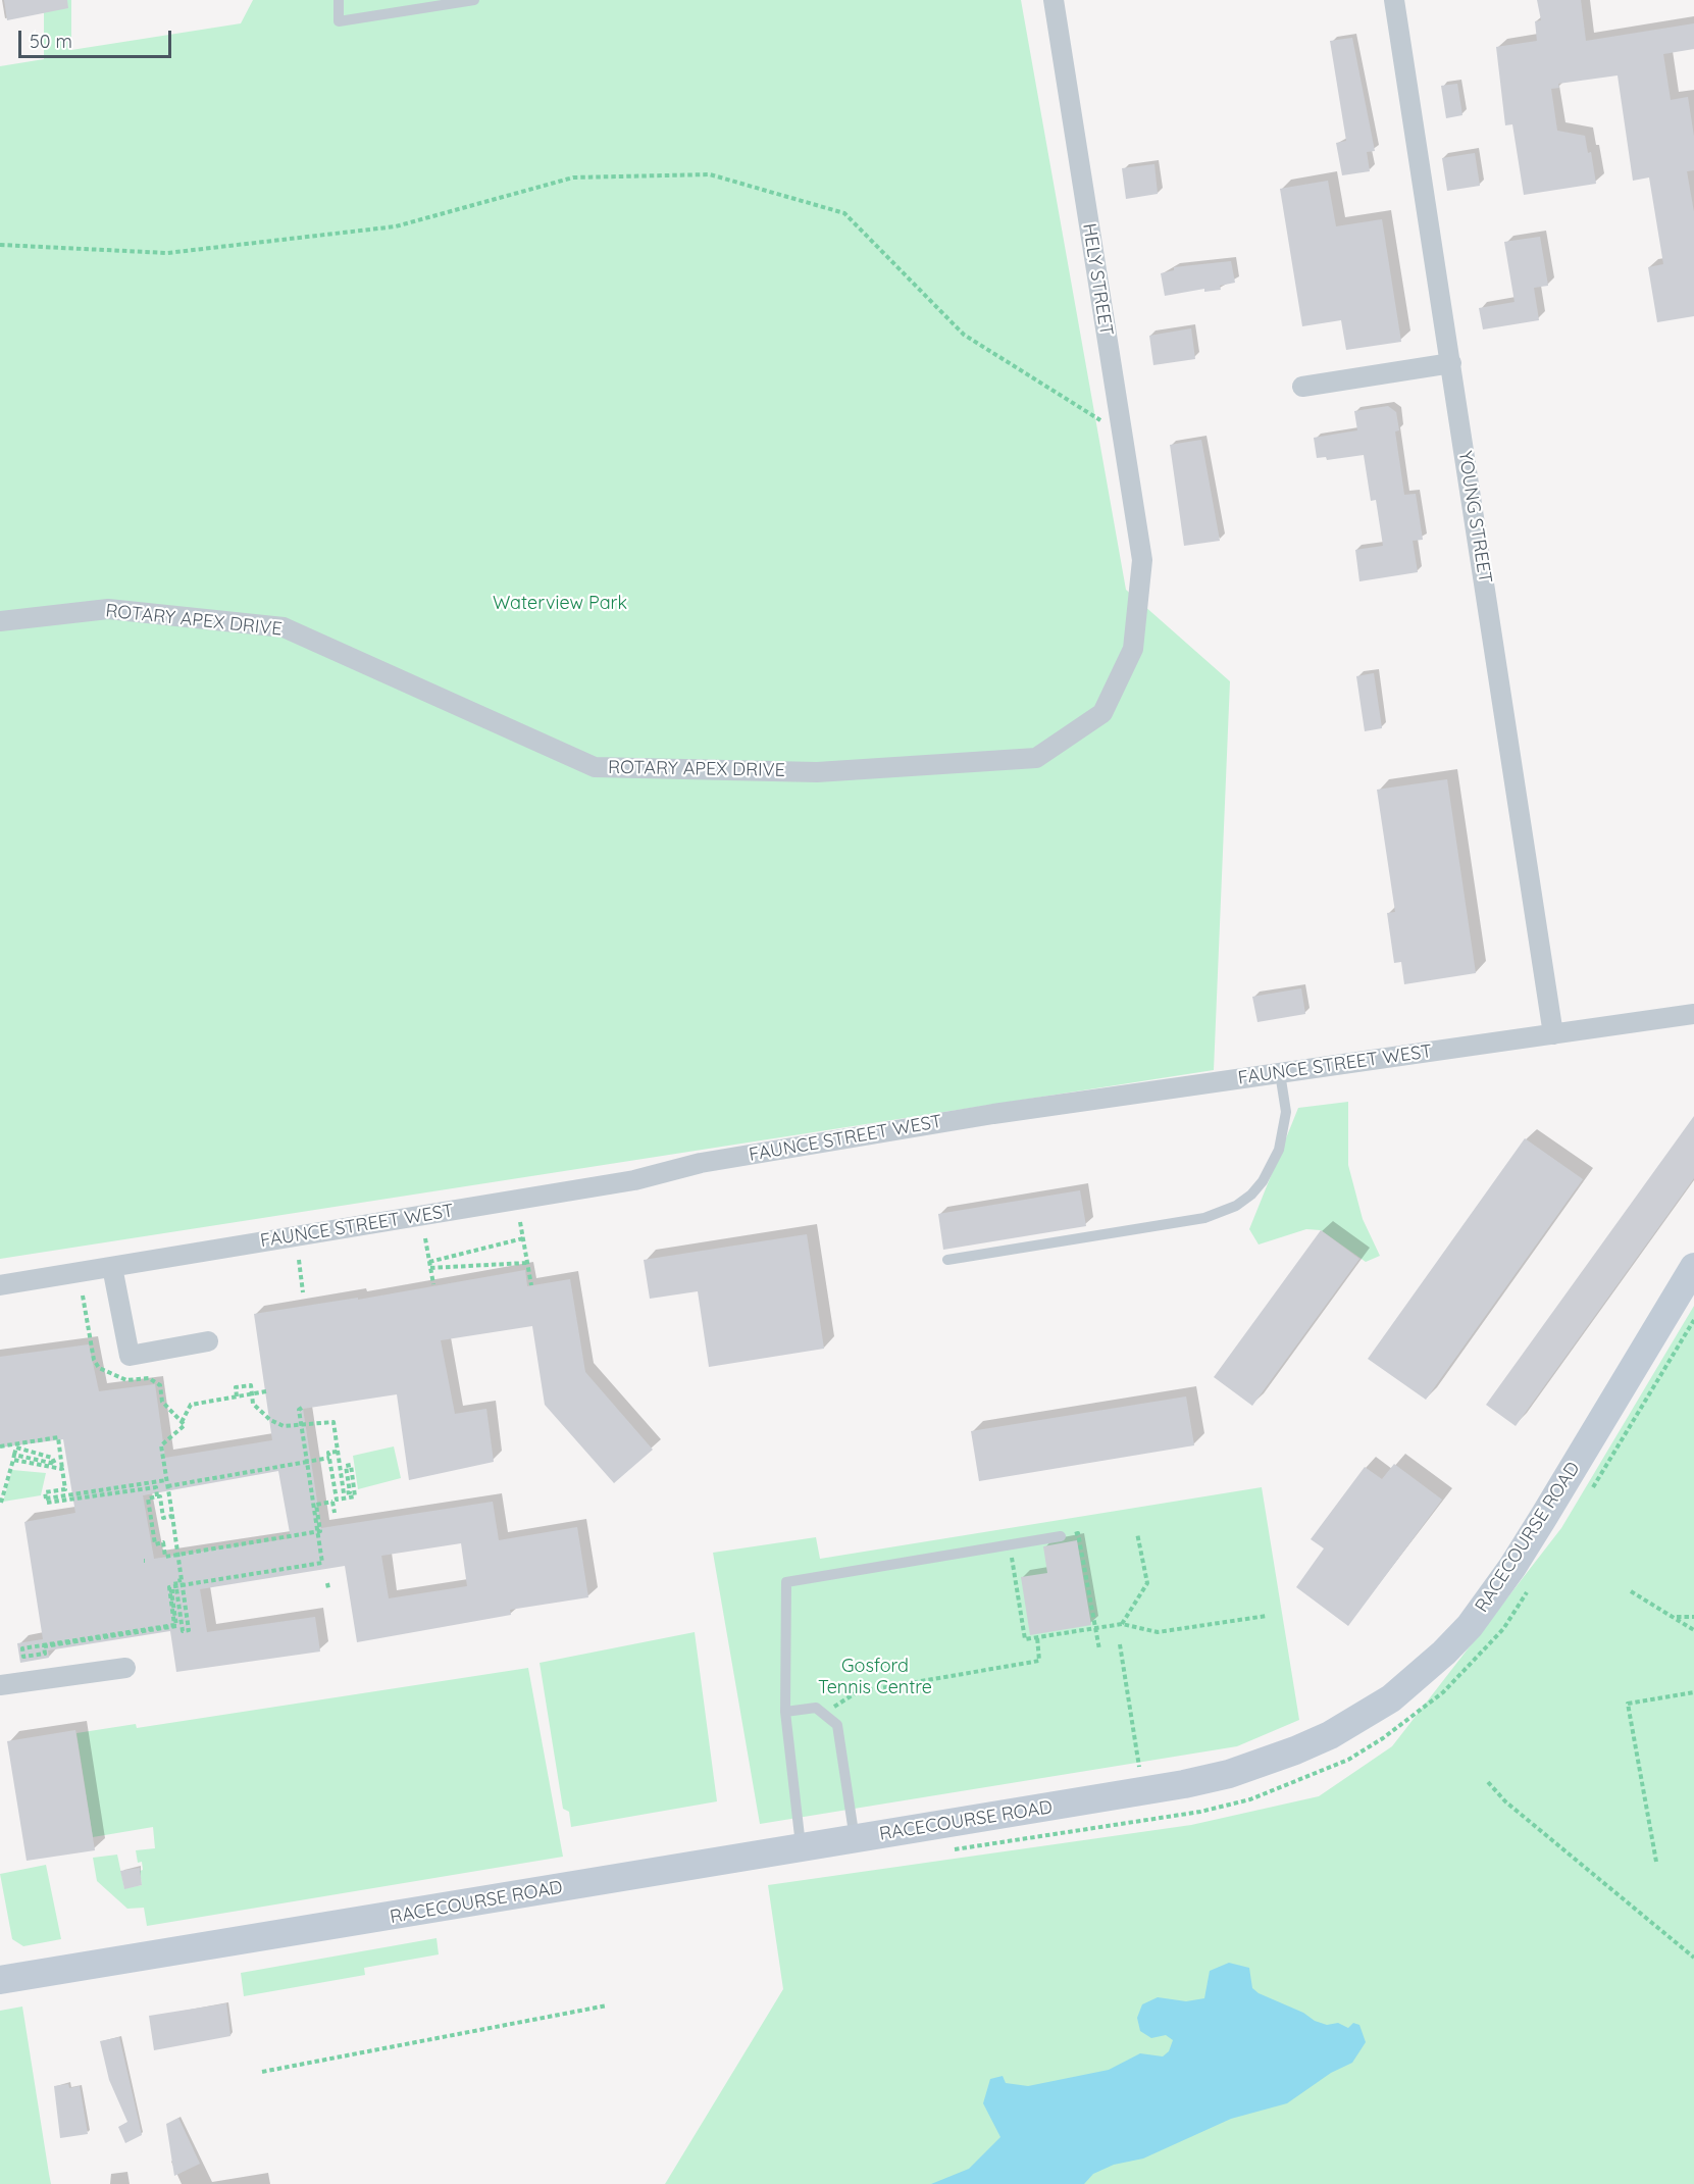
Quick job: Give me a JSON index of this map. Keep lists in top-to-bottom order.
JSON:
{
  "streets": {
    "main road": ["RACECOURSE ROAD"],
    "street": [
      "HELY STREET",
      "YOUNG STREET",
      "ROTARY APEX DRIVE",
      "FAUNCE STREET WEST"
    ]
  },
  "crossings": [
    ["HELY STREET", "ROTARY APEX DRIVE"],
    ["YOUNG STREET", "FAUNCE STREET WEST"]
  ],
  "parks": ["Waterview Park", "Gosford Tennis Centre"],
  "scale_bar": "50 m"
}
